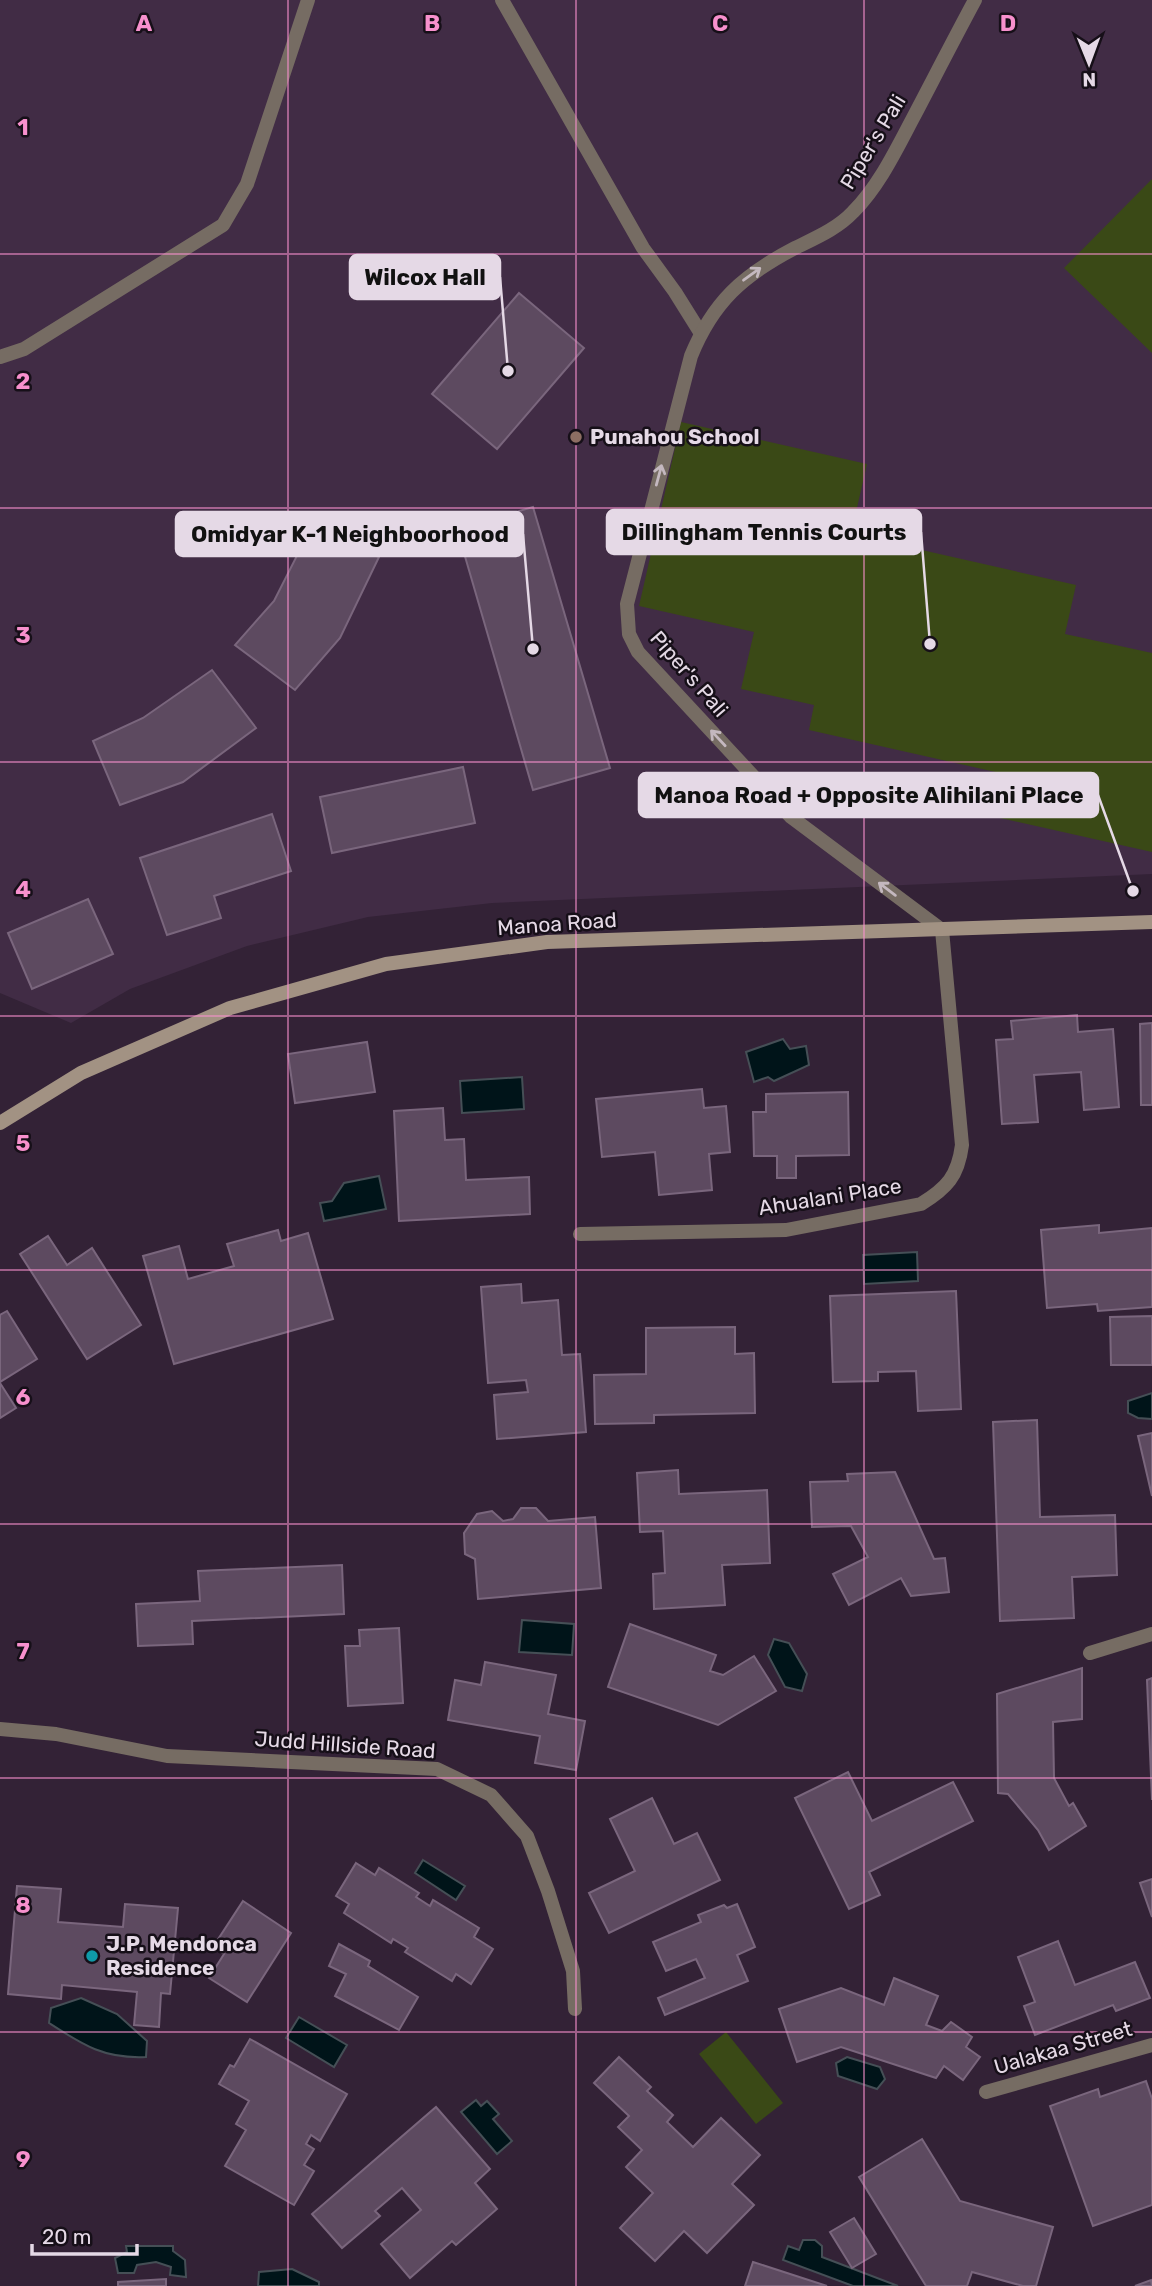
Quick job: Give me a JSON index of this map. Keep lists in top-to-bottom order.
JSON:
{
  "streets": {
    "main road": ["Manoa Road"],
    "street": [
      "Piper's Pali",
      "Ahualani Place",
      "Judd Hillside Road",
      "Ualakaa Street"
    ]
  },
  "crossings": [
    ["Piper's Pali", "Manoa Road"],
    ["Piper's Pali", "Ahualani Place"],
    ["Manoa Road", "Ahualani Place"]
  ],
  "places": [
    "Wilcox Hall",
    "Punahou School",
    "Dillingham Tennis Courts",
    "Omidyar K-1 Neighboorhood",
    "Manoa Road + Opposite Alihilani Place",
    "J.P. Mendonca Residence"
  ],
  "scale_bar": "20 m",
  "north": "bottom",
  "grid": {
    "columns": [
      "A",
      "B",
      "C",
      "D"
    ],
    "rows": [
      "1",
      "2",
      "3",
      "4",
      "5",
      "6",
      "7",
      "8",
      "9"
    ]
  }
}
